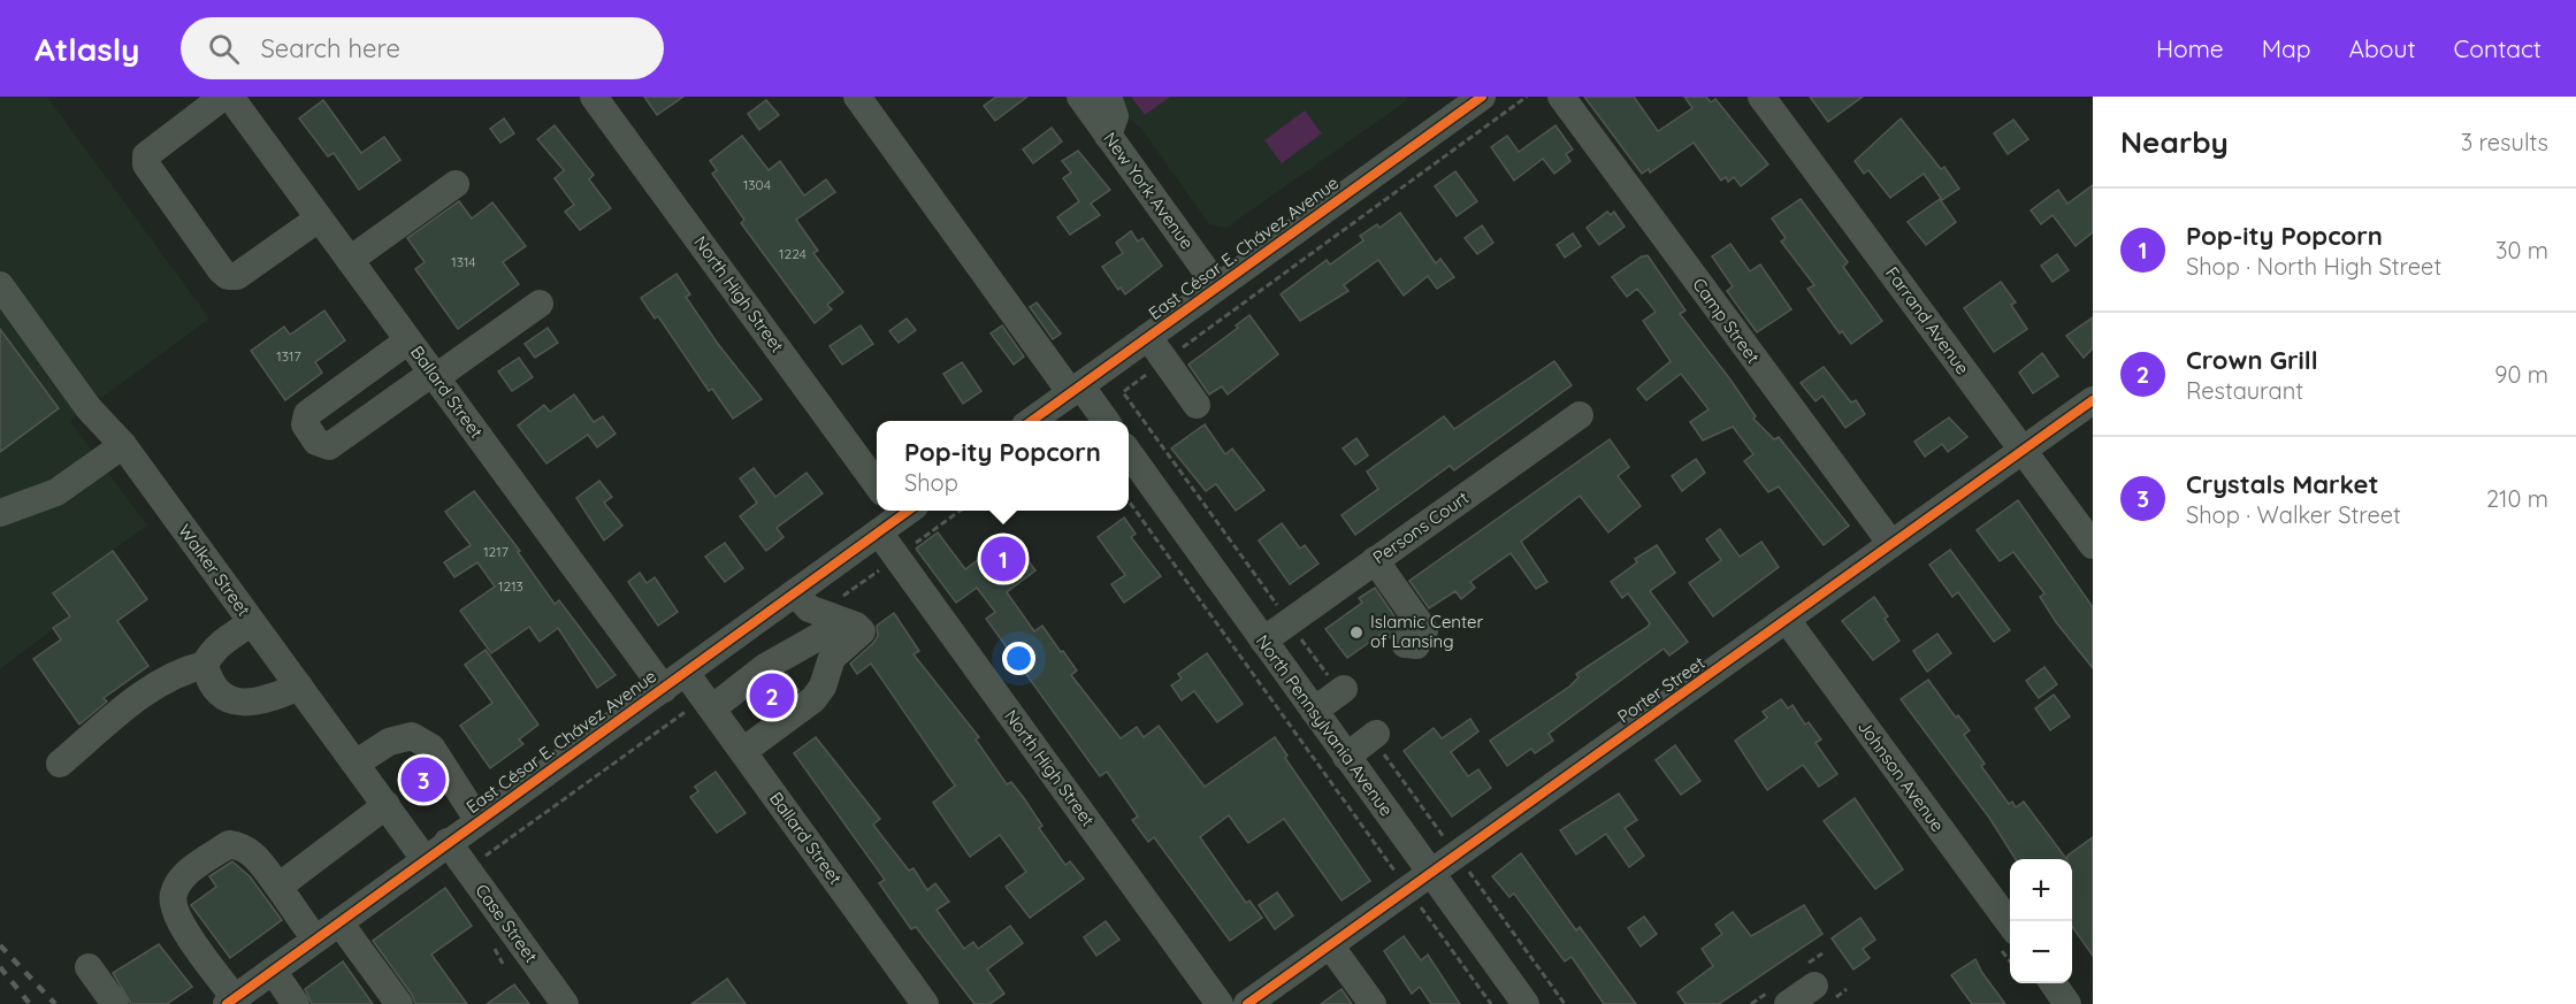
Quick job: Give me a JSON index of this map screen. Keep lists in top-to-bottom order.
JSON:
{
  "streets": {
    "street": [
      "New York Avenue",
      "East César E. Chávez Avenue",
      "North High Street",
      "Camp Street",
      "Farrand Avenue",
      "Ballard Street",
      "Persons Court",
      "Walker Street",
      "Porter Street",
      "North Pennsylvania Avenue",
      "Johnson Avenue",
      "Case Street"
    ]
  },
  "crossings": [
    ["New York Avenue", "East César E. Chávez Avenue"],
    ["East César E. Chávez Avenue", "North High Street"],
    ["East César E. Chávez Avenue", "Ballard Street"],
    ["East César E. Chávez Avenue", "Walker Street"],
    ["East César E. Chávez Avenue", "Case Street"],
    ["Camp Street", "Porter Street"],
    ["Farrand Avenue", "Porter Street"],
    ["Persons Court", "North Pennsylvania Avenue"],
    ["Porter Street", "North Pennsylvania Avenue"],
    ["Porter Street", "Johnson Avenue"]
  ],
  "places": ["Islamic Center of Lansing"],
  "house_numbers": [
    "1304",
    "1224",
    "1314",
    "1317",
    "1217",
    "1213"
  ],
  "page": {
    "header": "Atlasly",
    "search": "Search here",
    "nav": [
      "Home",
      "Map",
      "About",
      "Contact"
    ],
    "heading": ["Nearby", "3 results"],
    "list": [
      {
        "mark": "1",
        "name": "Pop-ity Popcorn",
        "note": "Shop · North High Street",
        "value": "30 m"
      },
      {
        "mark": "2",
        "name": "Crown Grill",
        "note": "Restaurant",
        "value": "90 m"
      },
      {
        "mark": "3",
        "name": "Crystals Market",
        "note": "Shop · Walker Street",
        "value": "210 m"
      }
    ],
    "popup": ["Pop-ity Popcorn", "Shop"],
    "pins": ["1", "2", "3"],
    "map_buttons": ["+", "−"]
  }
}
